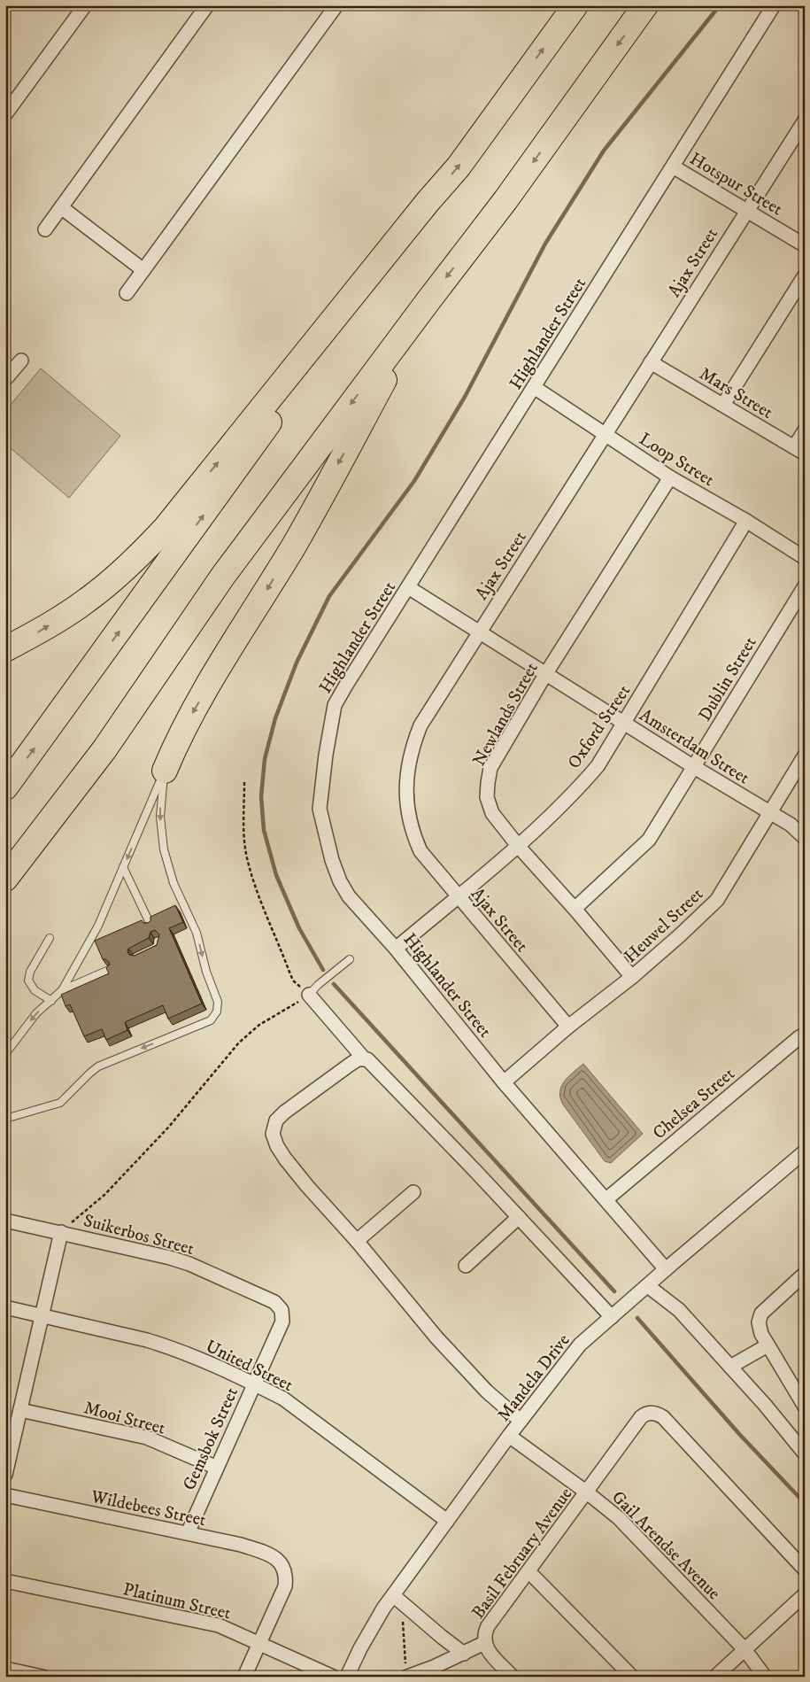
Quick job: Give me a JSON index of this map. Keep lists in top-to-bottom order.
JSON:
{
  "streets": {
    "street": [
      "Hotspur Street",
      "Ajax Street",
      "Highlander Street",
      "Mars Street",
      "Loop Street",
      "Dublin Street",
      "Newlands Street",
      "Oxford Street",
      "Amsterdam Street",
      "Heuwel Street",
      "Chelsea Street",
      "Suikerbos Street",
      "United Street",
      "Mandela Drive",
      "Mooi Street",
      "Gemsbok Street",
      "Wildebees Street",
      "Gail Arendse Avenue",
      "Basil February Avenue",
      "Platinum Street"
    ]
  },
  "crossings": [
    ["Hotspur Street", "Ajax Street"],
    ["Hotspur Street", "Highlander Street"],
    ["Ajax Street", "Mars Street"],
    ["Ajax Street", "Loop Street"],
    ["Ajax Street", "Oxford Street"],
    ["Ajax Street", "Amsterdam Street"],
    ["Ajax Street", "Heuwel Street"],
    ["Highlander Street", "Loop Street"],
    ["Highlander Street", "Oxford Street"],
    ["Highlander Street", "Amsterdam Street"],
    ["Highlander Street", "Heuwel Street"],
    ["Highlander Street", "Chelsea Street"],
    ["Highlander Street", "Mandela Drive"],
    ["Loop Street", "Newlands Street"],
    ["Loop Street", "Oxford Street"],
    ["Dublin Street", "Newlands Street"],
    ["Dublin Street", "Amsterdam Street"],
    ["Newlands Street", "Oxford Street"],
    ["Newlands Street", "Amsterdam Street"],
    ["Newlands Street", "Heuwel Street"],
    ["Oxford Street", "Amsterdam Street"],
    ["Amsterdam Street", "Heuwel Street"],
    ["Suikerbos Street", "Gemsbok Street"],
    ["United Street", "Mandela Drive"],
    ["United Street", "Gemsbok Street"],
    ["Mandela Drive", "Gail Arendse Avenue"],
    ["Mooi Street", "Gemsbok Street"],
    ["Gemsbok Street", "Wildebees Street"],
    ["Wildebees Street", "Platinum Street"],
    ["Gail Arendse Avenue", "Basil February Avenue"]
  ]
}
